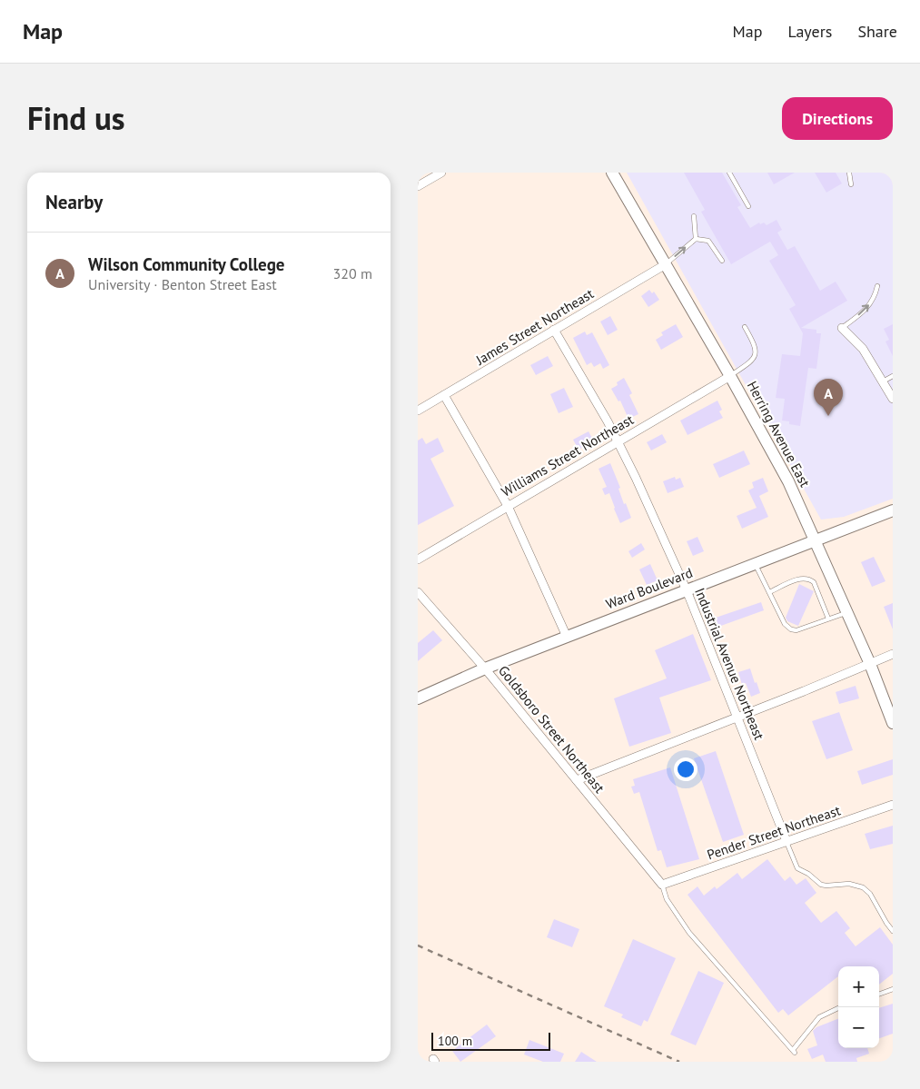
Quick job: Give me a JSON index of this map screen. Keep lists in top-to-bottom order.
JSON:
{
  "streets": {
    "main road": ["Herring Avenue East", "Ward Boulevard"],
    "street": [
      "James Street Northeast",
      "Williams Street Northeast",
      "Industrial Avenue Northeast",
      "Goldsboro Street Northeast",
      "Pender Street Northeast"
    ]
  },
  "crossings": [
    ["James Street Northeast", "Herring Avenue East"],
    ["James Street Northeast", "Industrial Avenue Northeast"],
    ["Herring Avenue East", "Williams Street Northeast"],
    ["Herring Avenue East", "Ward Boulevard"],
    ["Williams Street Northeast", "Industrial Avenue Northeast"],
    ["Ward Boulevard", "Industrial Avenue Northeast"],
    ["Ward Boulevard", "Goldsboro Street Northeast"],
    ["Industrial Avenue Northeast", "Pender Street Northeast"],
    ["Goldsboro Street Northeast", "Pender Street Northeast"]
  ],
  "scale_bar": "100 m",
  "page": {
    "header": "Map",
    "nav": ["Map", "Layers", "Share"],
    "title": "Find us",
    "buttons": "Directions",
    "heading": "Nearby",
    "list": [
      {
        "mark": "A",
        "name": "Wilson Community College",
        "note": "University · Benton Street East",
        "value": "320 m"
      }
    ],
    "pins": "A",
    "map_buttons": ["+", "−"],
    "scale": "100 m"
  }
}
